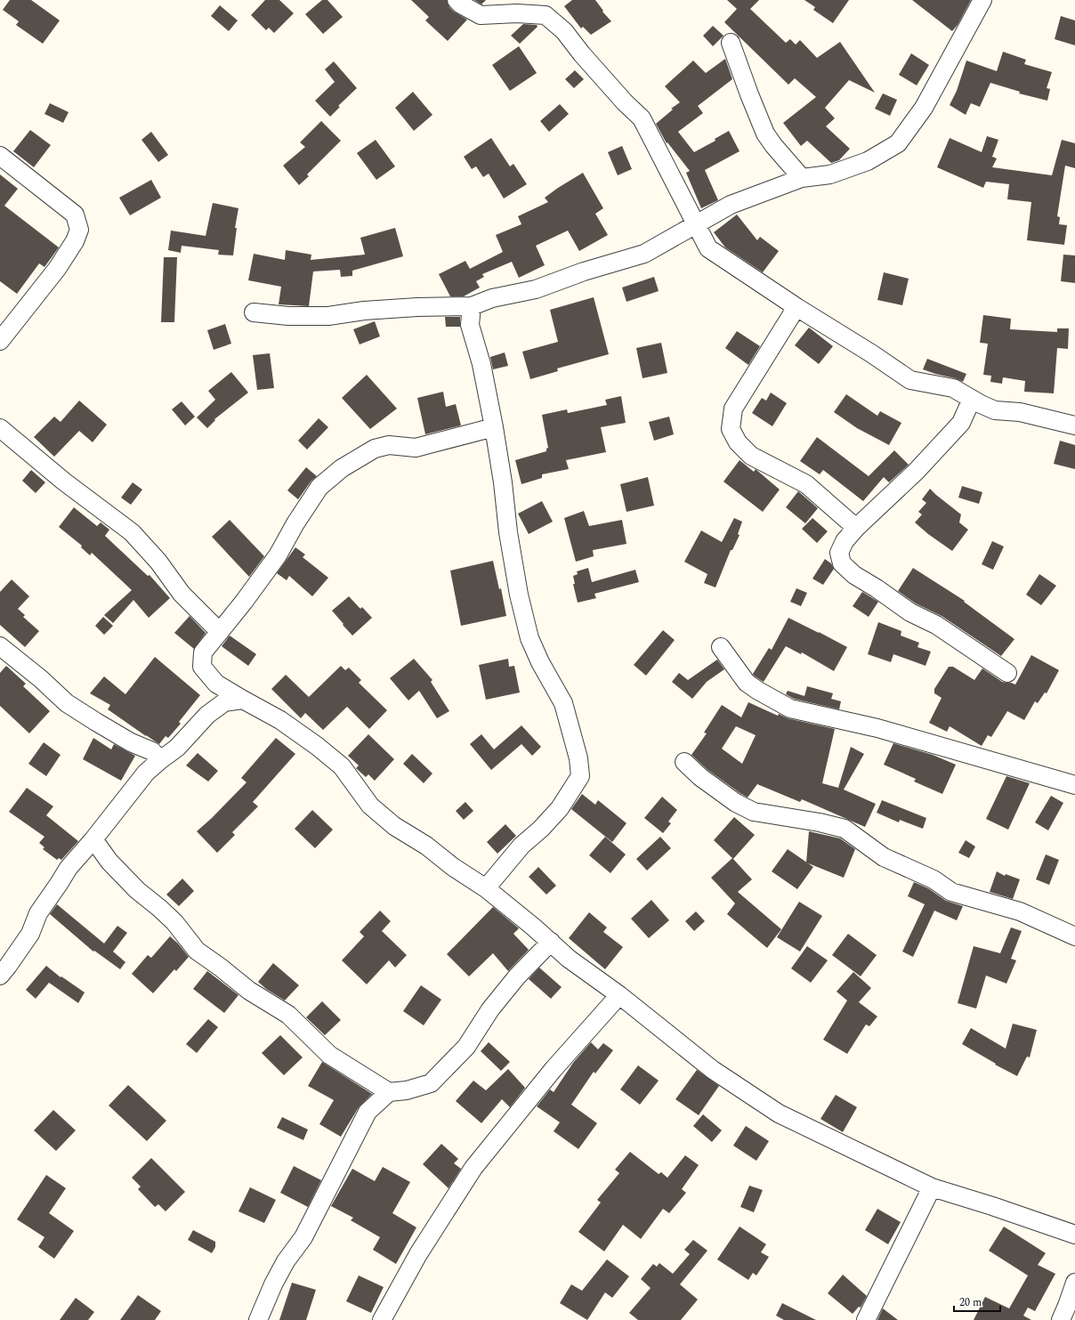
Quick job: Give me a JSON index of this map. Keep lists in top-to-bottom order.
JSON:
{
  "scale_bar": "20 m"
}
